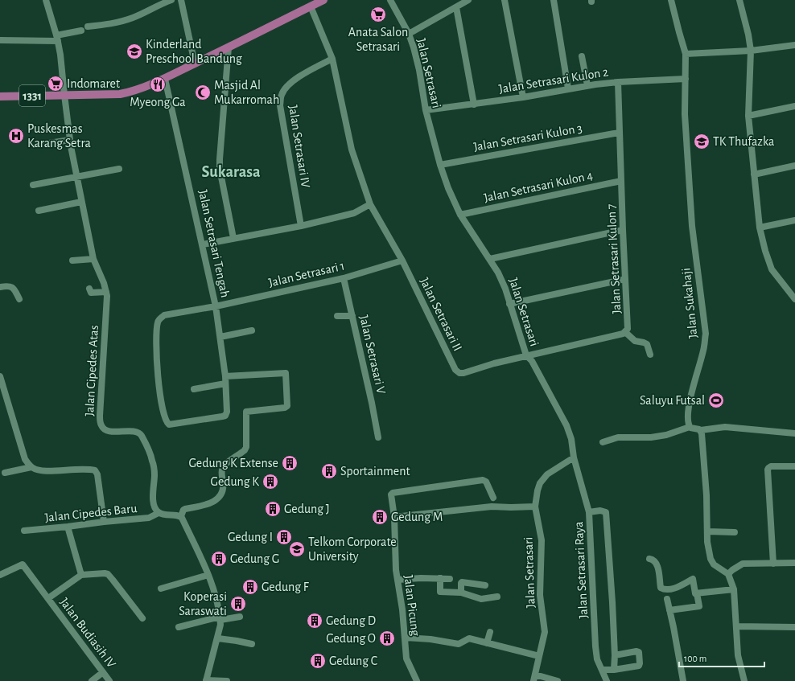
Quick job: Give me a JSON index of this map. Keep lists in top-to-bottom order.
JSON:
{
  "streets": {
    "main road": ["1331"],
    "street": [
      "Jalan Setrasari",
      "Jalan Setrasari Kulon 2",
      "Jalan Setrasari Kulon 3",
      "Jalan Setrasari IV",
      "Jalan Setrasari Kulon 4",
      "Jalan Setrasari Tengah",
      "Jalan Setrasari Kulon 7",
      "Jalan Setrasari 1",
      "Jalan Sukahaji",
      "Jalan Setrasari II",
      "Jalan Setrasari V",
      "Jalan Cipedes Atas",
      "Jalan Cipedes Baru",
      "Jalan Setrasari Raya",
      "Jalan Picung",
      "Jalan Budiasih IV"
    ]
  },
  "crossings": [
    ["Jalan Setrasari", "Jalan Setrasari Kulon 2"],
    ["Jalan Setrasari", "Jalan Setrasari Kulon 3"],
    ["Jalan Setrasari", "Jalan Setrasari Kulon 4"],
    ["Jalan Setrasari", "Jalan Setrasari Kulon 7"],
    ["Jalan Setrasari", "Jalan Setrasari II"],
    ["Jalan Setrasari", "Jalan Setrasari Raya"],
    ["Jalan Setrasari Kulon 2", "Jalan Setrasari Kulon 7"],
    ["Jalan Setrasari Kulon 2", "Jalan Sukahaji"],
    ["1331", "Jalan Cipedes Atas"],
    ["Jalan Setrasari Kulon 3", "Jalan Setrasari Kulon 7"],
    ["Jalan Setrasari IV", "Jalan Setrasari II"],
    ["Jalan Setrasari Kulon 4", "Jalan Setrasari Kulon 7"],
    ["Jalan Setrasari Tengah", "Jalan Setrasari 1"],
    ["Jalan Setrasari Kulon 7", "Jalan Setrasari II"],
    ["Jalan Setrasari 1", "Jalan Setrasari II"],
    ["Jalan Setrasari 1", "Jalan Setrasari V"],
    ["Jalan Cipedes Atas", "Jalan Cipedes Baru"]
  ],
  "districts": ["Sukarasa"],
  "places": {
    "supermarket": ["Anata Salon Setrasari", "Indomaret"],
    "school or university": ["Kinderland Preschool Bandung", "TK Thufazka", "Telkom Corporate University"],
    "restaurant": ["Myeong Ga"],
    "mosque": ["Masjid Al Mukarromah"],
    "hospital": ["Puskesmas Karang Setra"],
    "sports": ["Saluyu Futsal"],
    "building": [
      "Gedung K Extense",
      "Sportainment",
      "Gedung K",
      "Gedung J",
      "Gedung M",
      "Gedung I",
      "Gedung G",
      "Gedung F",
      "Koperasi Saraswati",
      "Gedung D",
      "Gedung O",
      "Gedung C"
    ]
  },
  "scale_bar": "100 m"
}
